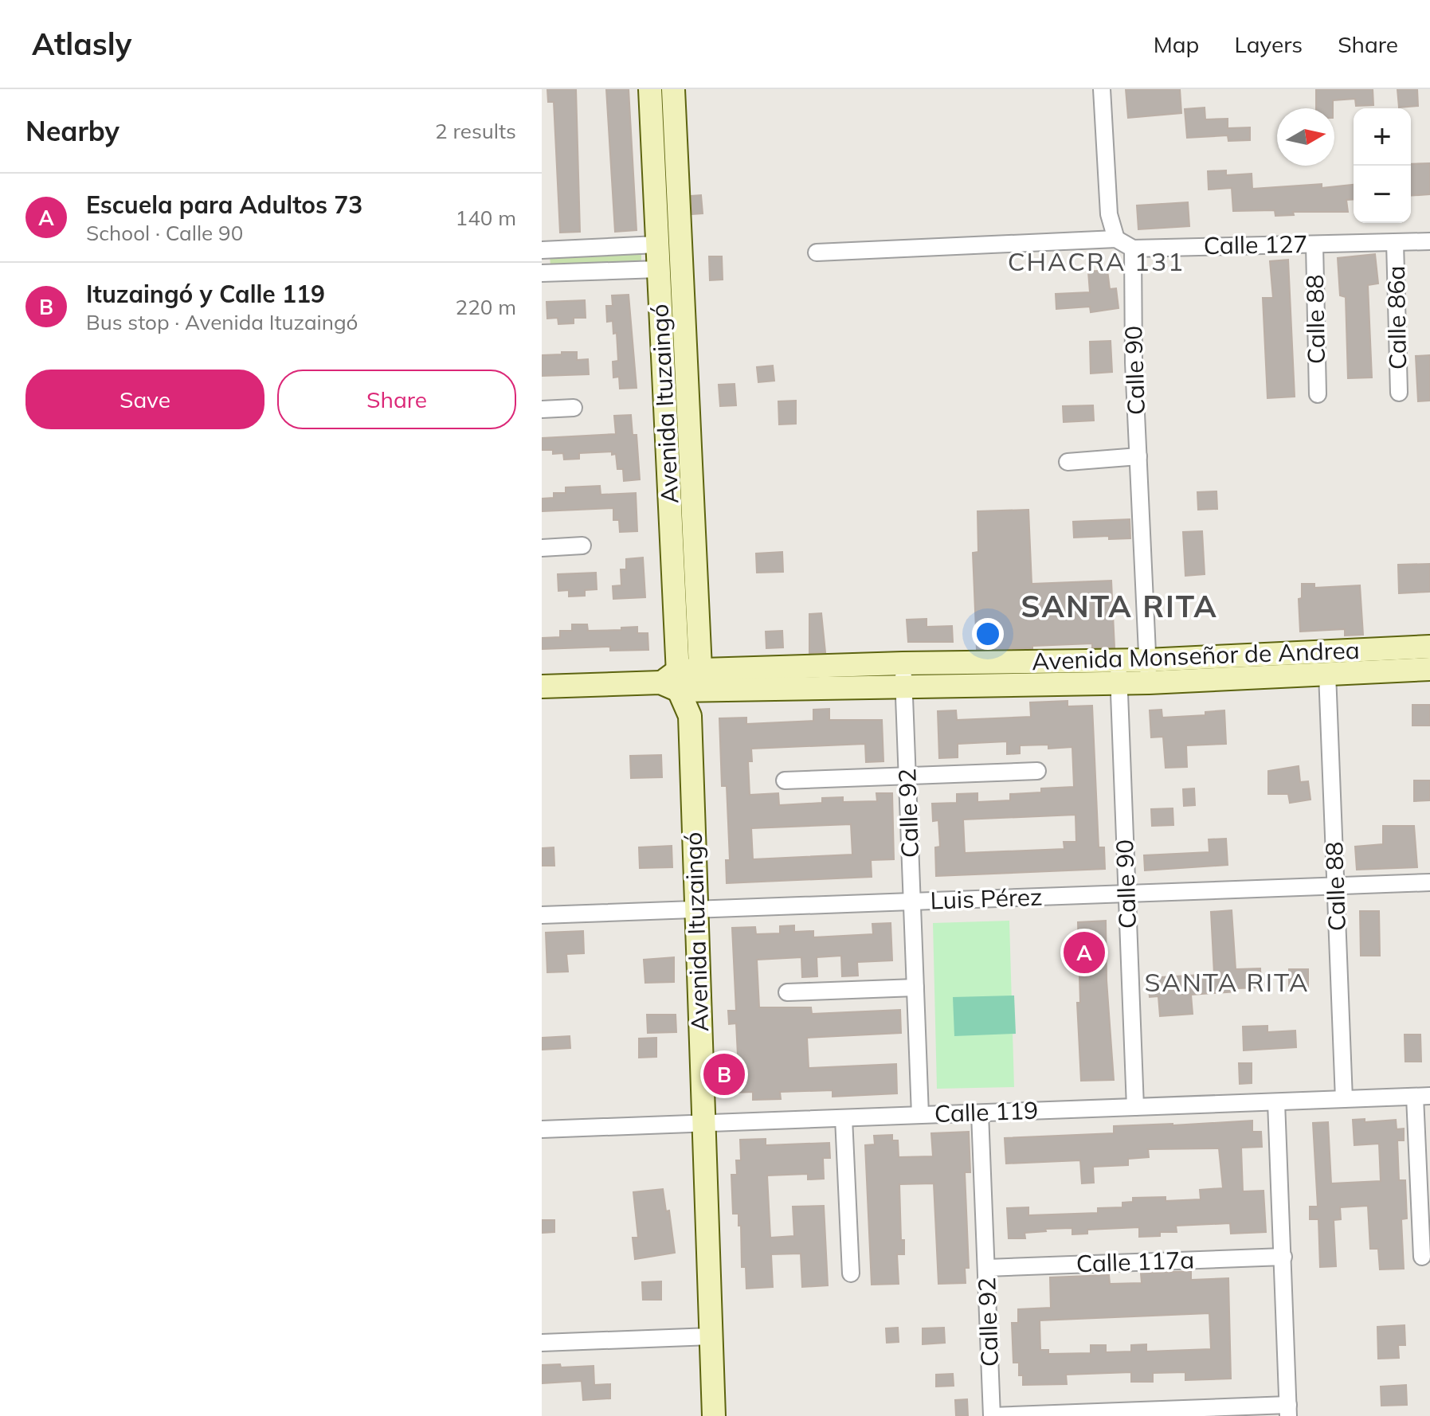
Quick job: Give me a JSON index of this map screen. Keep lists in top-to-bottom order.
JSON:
{
  "streets": {
    "main road": ["Avenida Ituzaingó", "Avenida Monseñor de Andrea"],
    "street": [
      "Calle 127",
      "Calle 86a",
      "Calle 88",
      "Calle 90",
      "Calle 92",
      "Luis Pérez",
      "Calle 119",
      "Calle 117a"
    ]
  },
  "crossings": [
    ["Calle 127", "Calle 86a"],
    ["Calle 127", "Calle 88"],
    ["Calle 127", "Calle 90"],
    ["Calle 88", "Avenida Monseñor de Andrea"],
    ["Calle 88", "Luis Pérez"],
    ["Calle 88", "Calle 119"],
    ["Calle 90", "Avenida Monseñor de Andrea"],
    ["Calle 90", "Luis Pérez"],
    ["Calle 90", "Calle 119"],
    ["Avenida Ituzaingó", "Avenida Monseñor de Andrea"],
    ["Avenida Ituzaingó", "Luis Pérez"],
    ["Avenida Ituzaingó", "Calle 119"],
    ["Avenida Monseñor de Andrea", "Calle 92"],
    ["Calle 92", "Luis Pérez"],
    ["Calle 92", "Calle 119"],
    ["Calle 92", "Calle 117a"]
  ],
  "districts": ["CHACRA 131", "SANTA RITA", "SANTA RITA"],
  "north": "right",
  "page": {
    "header": "Atlasly",
    "nav": ["Map", "Layers", "Share"],
    "heading": ["Nearby", "2 results"],
    "map_buttons": ["+", "−"],
    "list": [
      {
        "mark": "A",
        "name": "Escuela para Adultos 73",
        "note": "School · Calle 90",
        "value": "140 m"
      },
      {
        "mark": "B",
        "name": "Ituzaingó y Calle 119",
        "note": "Bus stop · Avenida Ituzaingó",
        "value": "220 m"
      }
    ],
    "buttons": ["Save", "Share"],
    "pins": ["A", "B"]
  }
}
